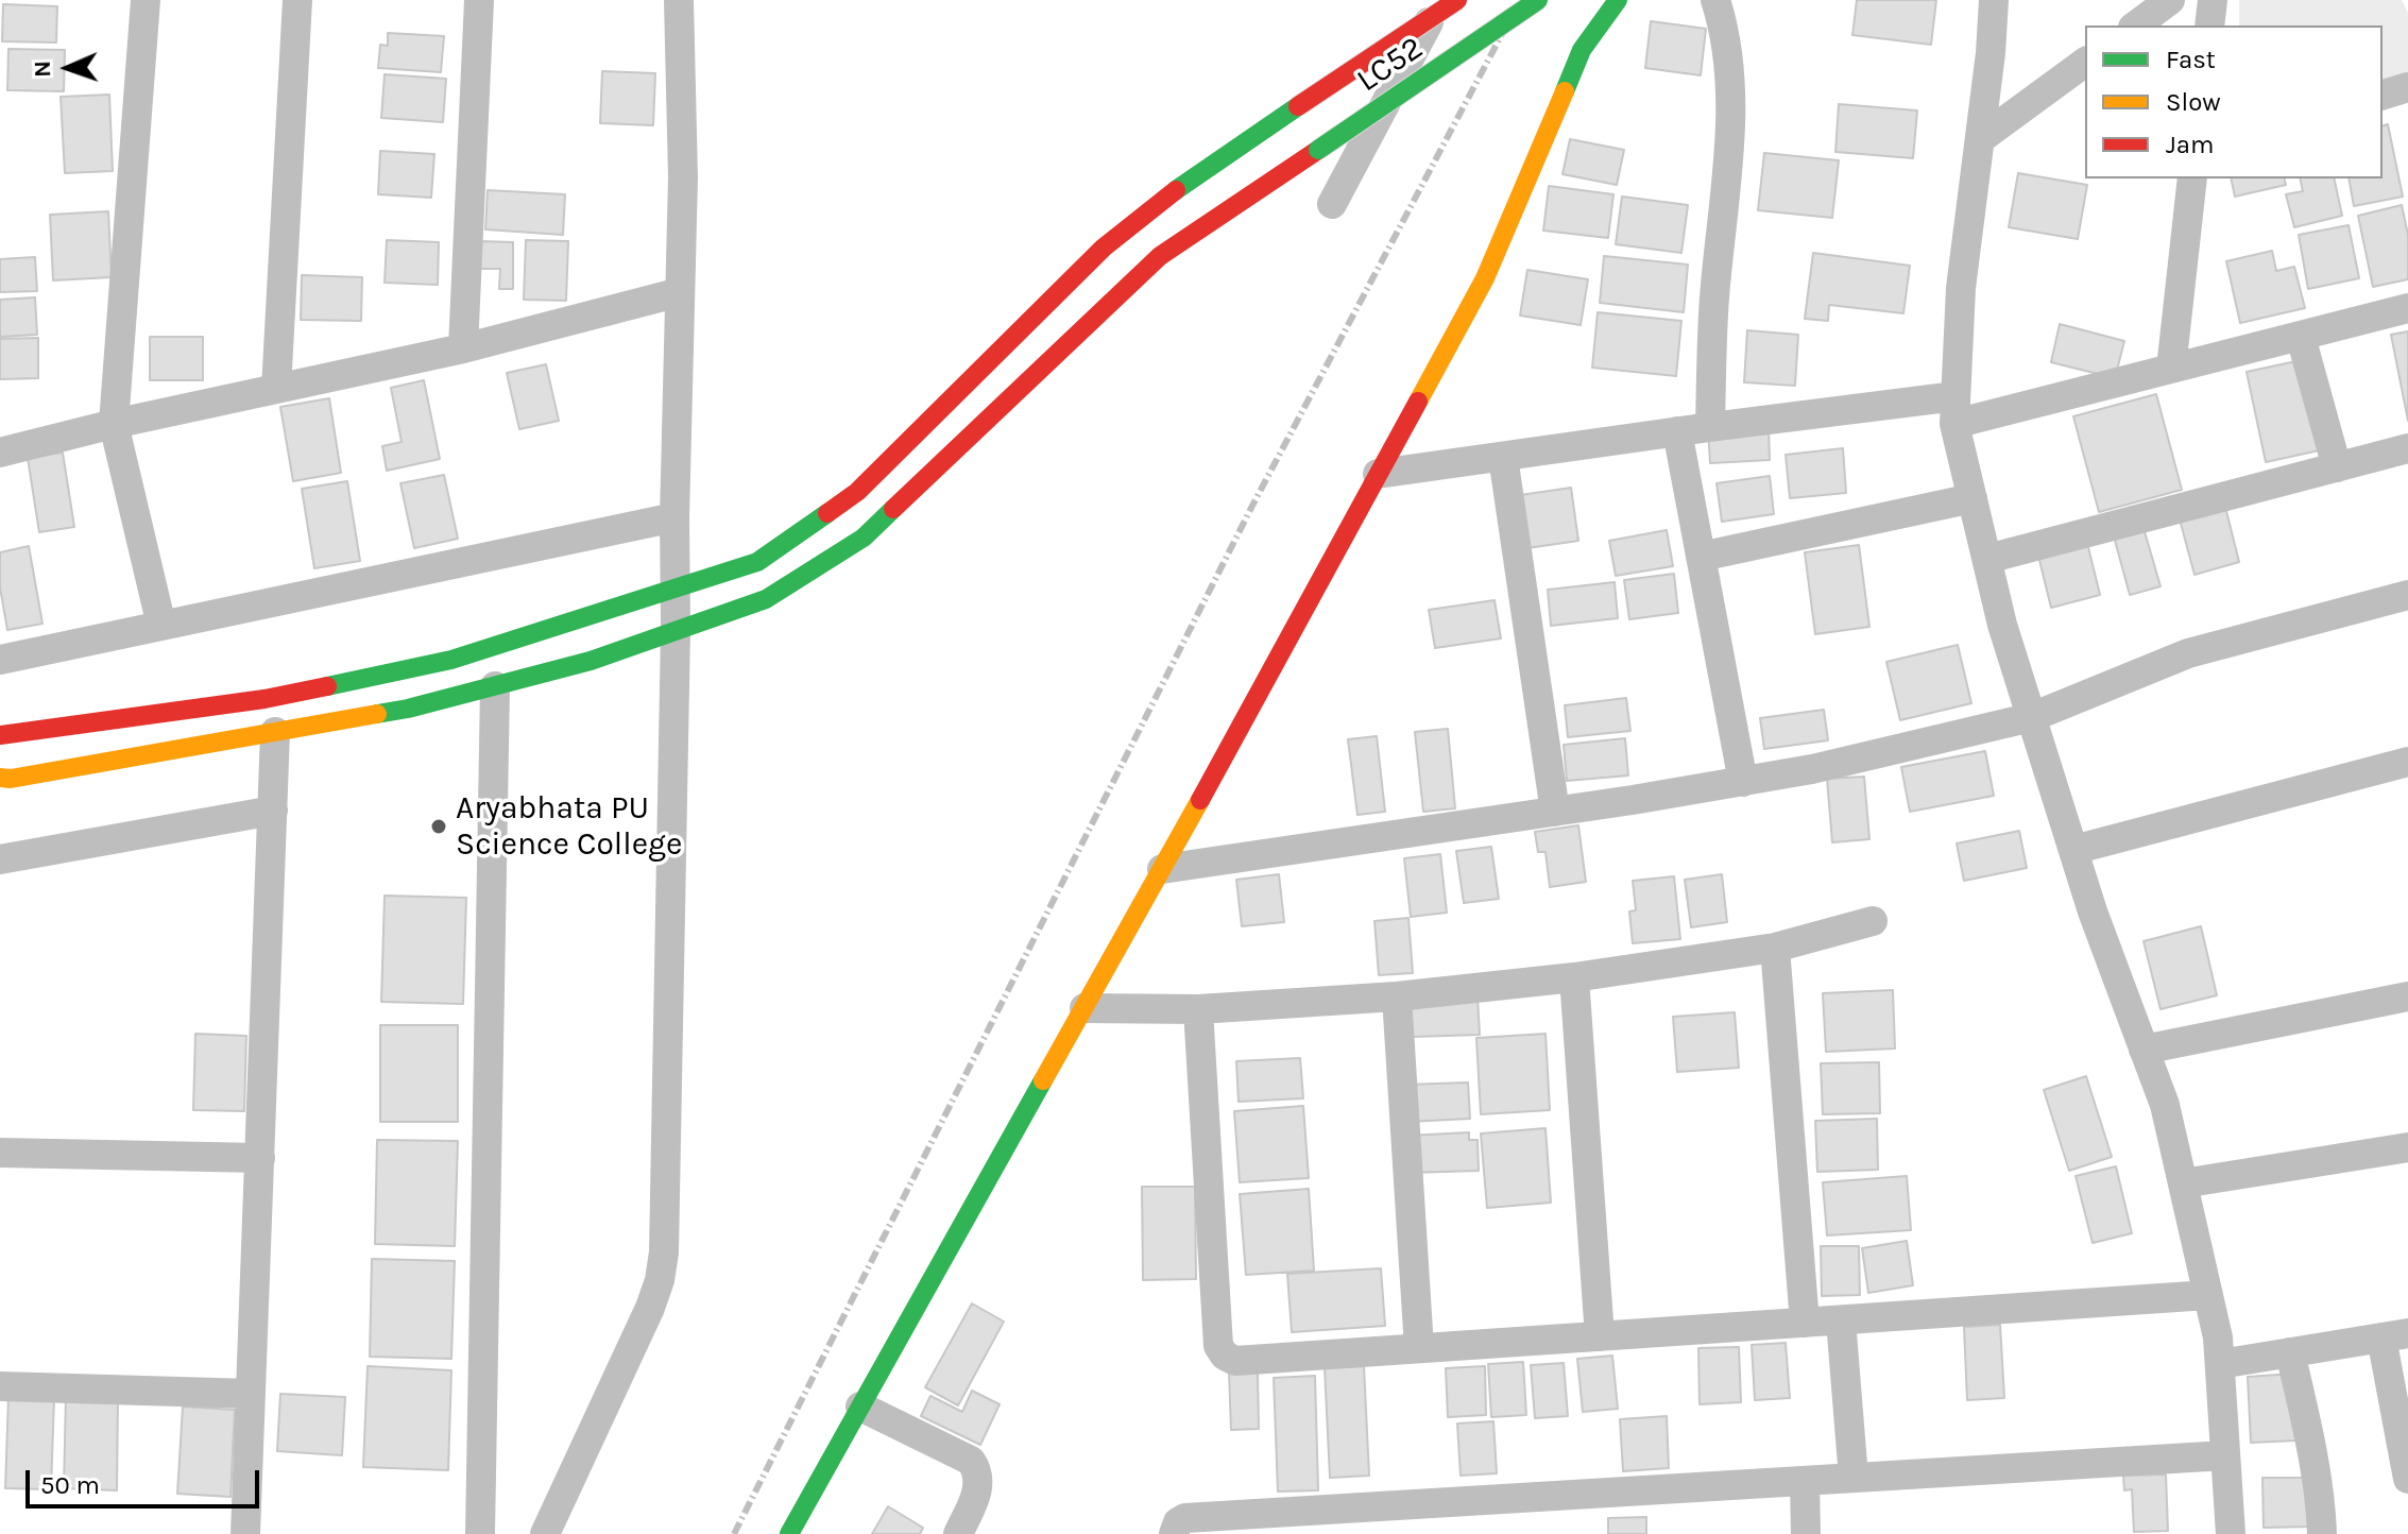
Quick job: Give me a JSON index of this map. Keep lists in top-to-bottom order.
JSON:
{
  "streets": {
    "main road": ["LC52"]
  },
  "places": ["Aryabhata PU Science College"],
  "legend": ["Fast", "Slow", "Jam"],
  "scale_bar": "50 m",
  "north": "left"
}
